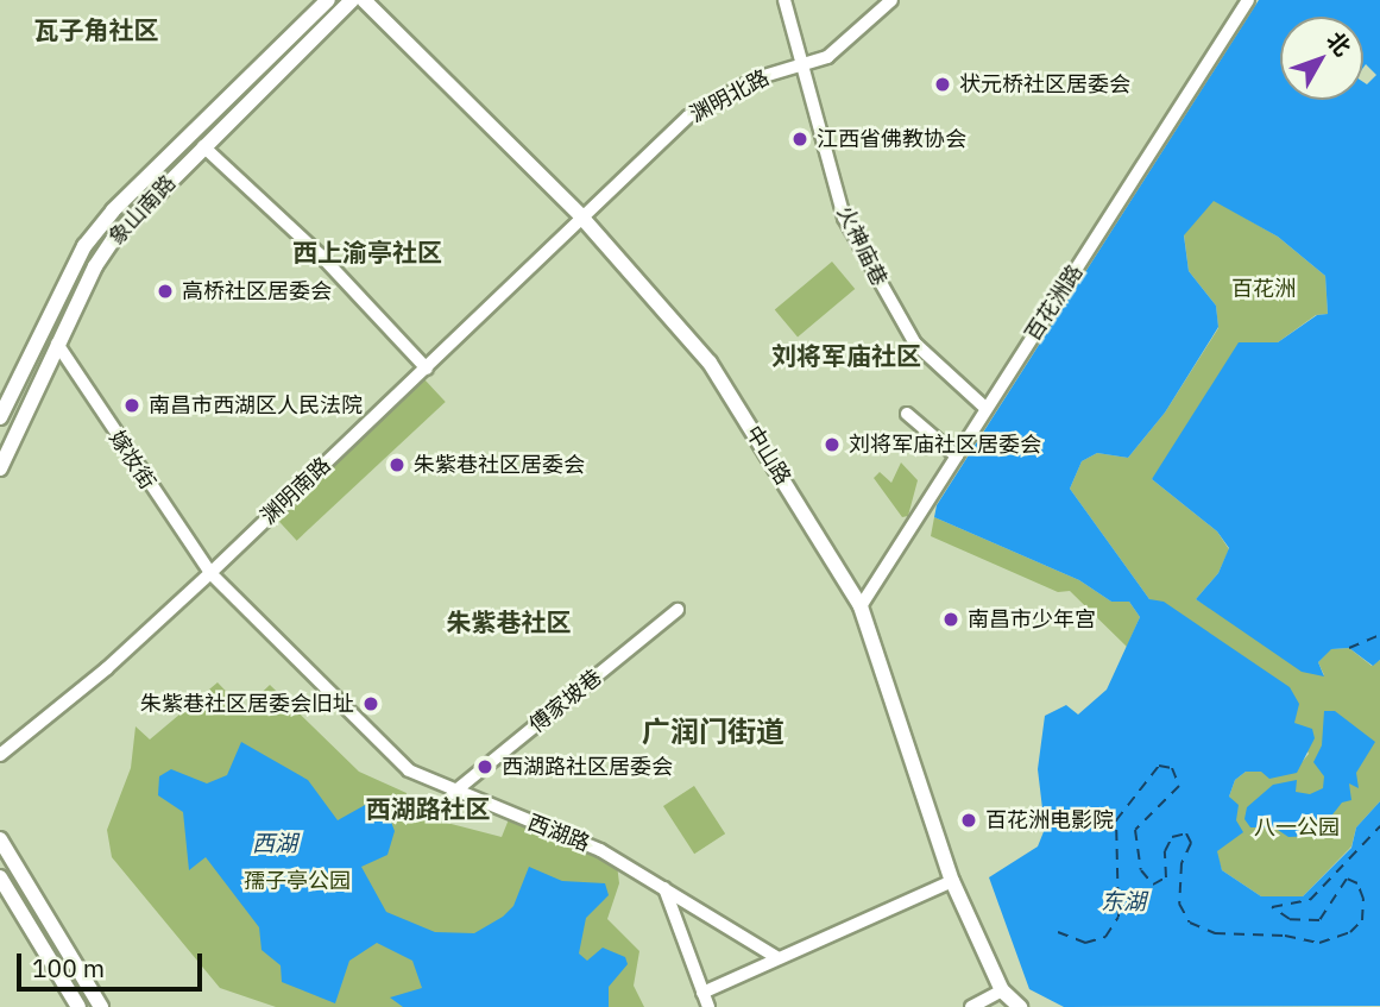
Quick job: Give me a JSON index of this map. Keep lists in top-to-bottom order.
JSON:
{
  "streets": {
    "main road": ["象山南路", "中山路"],
    "street": [
      "渊明北路",
      "火神庙巷",
      "百花洲路",
      "嫁妆街",
      "渊明南路",
      "傅家坡巷",
      "西湖路"
    ]
  },
  "crossings": [
    ["渊明北路", "火神庙巷"],
    ["渊明北路", "中山路"],
    ["渊明北路", "渊明南路"],
    ["象山南路", "嫁妆街"],
    ["火神庙巷", "百花洲路"],
    ["百花洲路", "中山路"],
    ["中山路", "渊明南路"],
    ["嫁妆街", "渊明南路"],
    ["嫁妆街", "西湖路"],
    ["渊明南路", "西湖路"],
    ["傅家坡巷", "西湖路"]
  ],
  "districts": [
    "瓦子角社区",
    "西上渝亭社区",
    "刘将军庙社区",
    "朱紫巷社区",
    "广润门街道",
    "西湖路社区"
  ],
  "water": ["西湖", "东湖"],
  "parks": ["百花洲", "八一公园", "孺子亭公园"],
  "places": [
    "状元桥社区居委会",
    "江西省佛教协会",
    "高桥社区居委会",
    "南昌市西湖区人民法院",
    "刘将军庙社区居委会",
    "朱紫巷社区居委会",
    "南昌市少年宫",
    "朱紫巷社区居委会旧址",
    "西湖路社区居委会",
    "百花洲电影院"
  ],
  "scale_bar": "100 m",
  "north": "top right"
}
